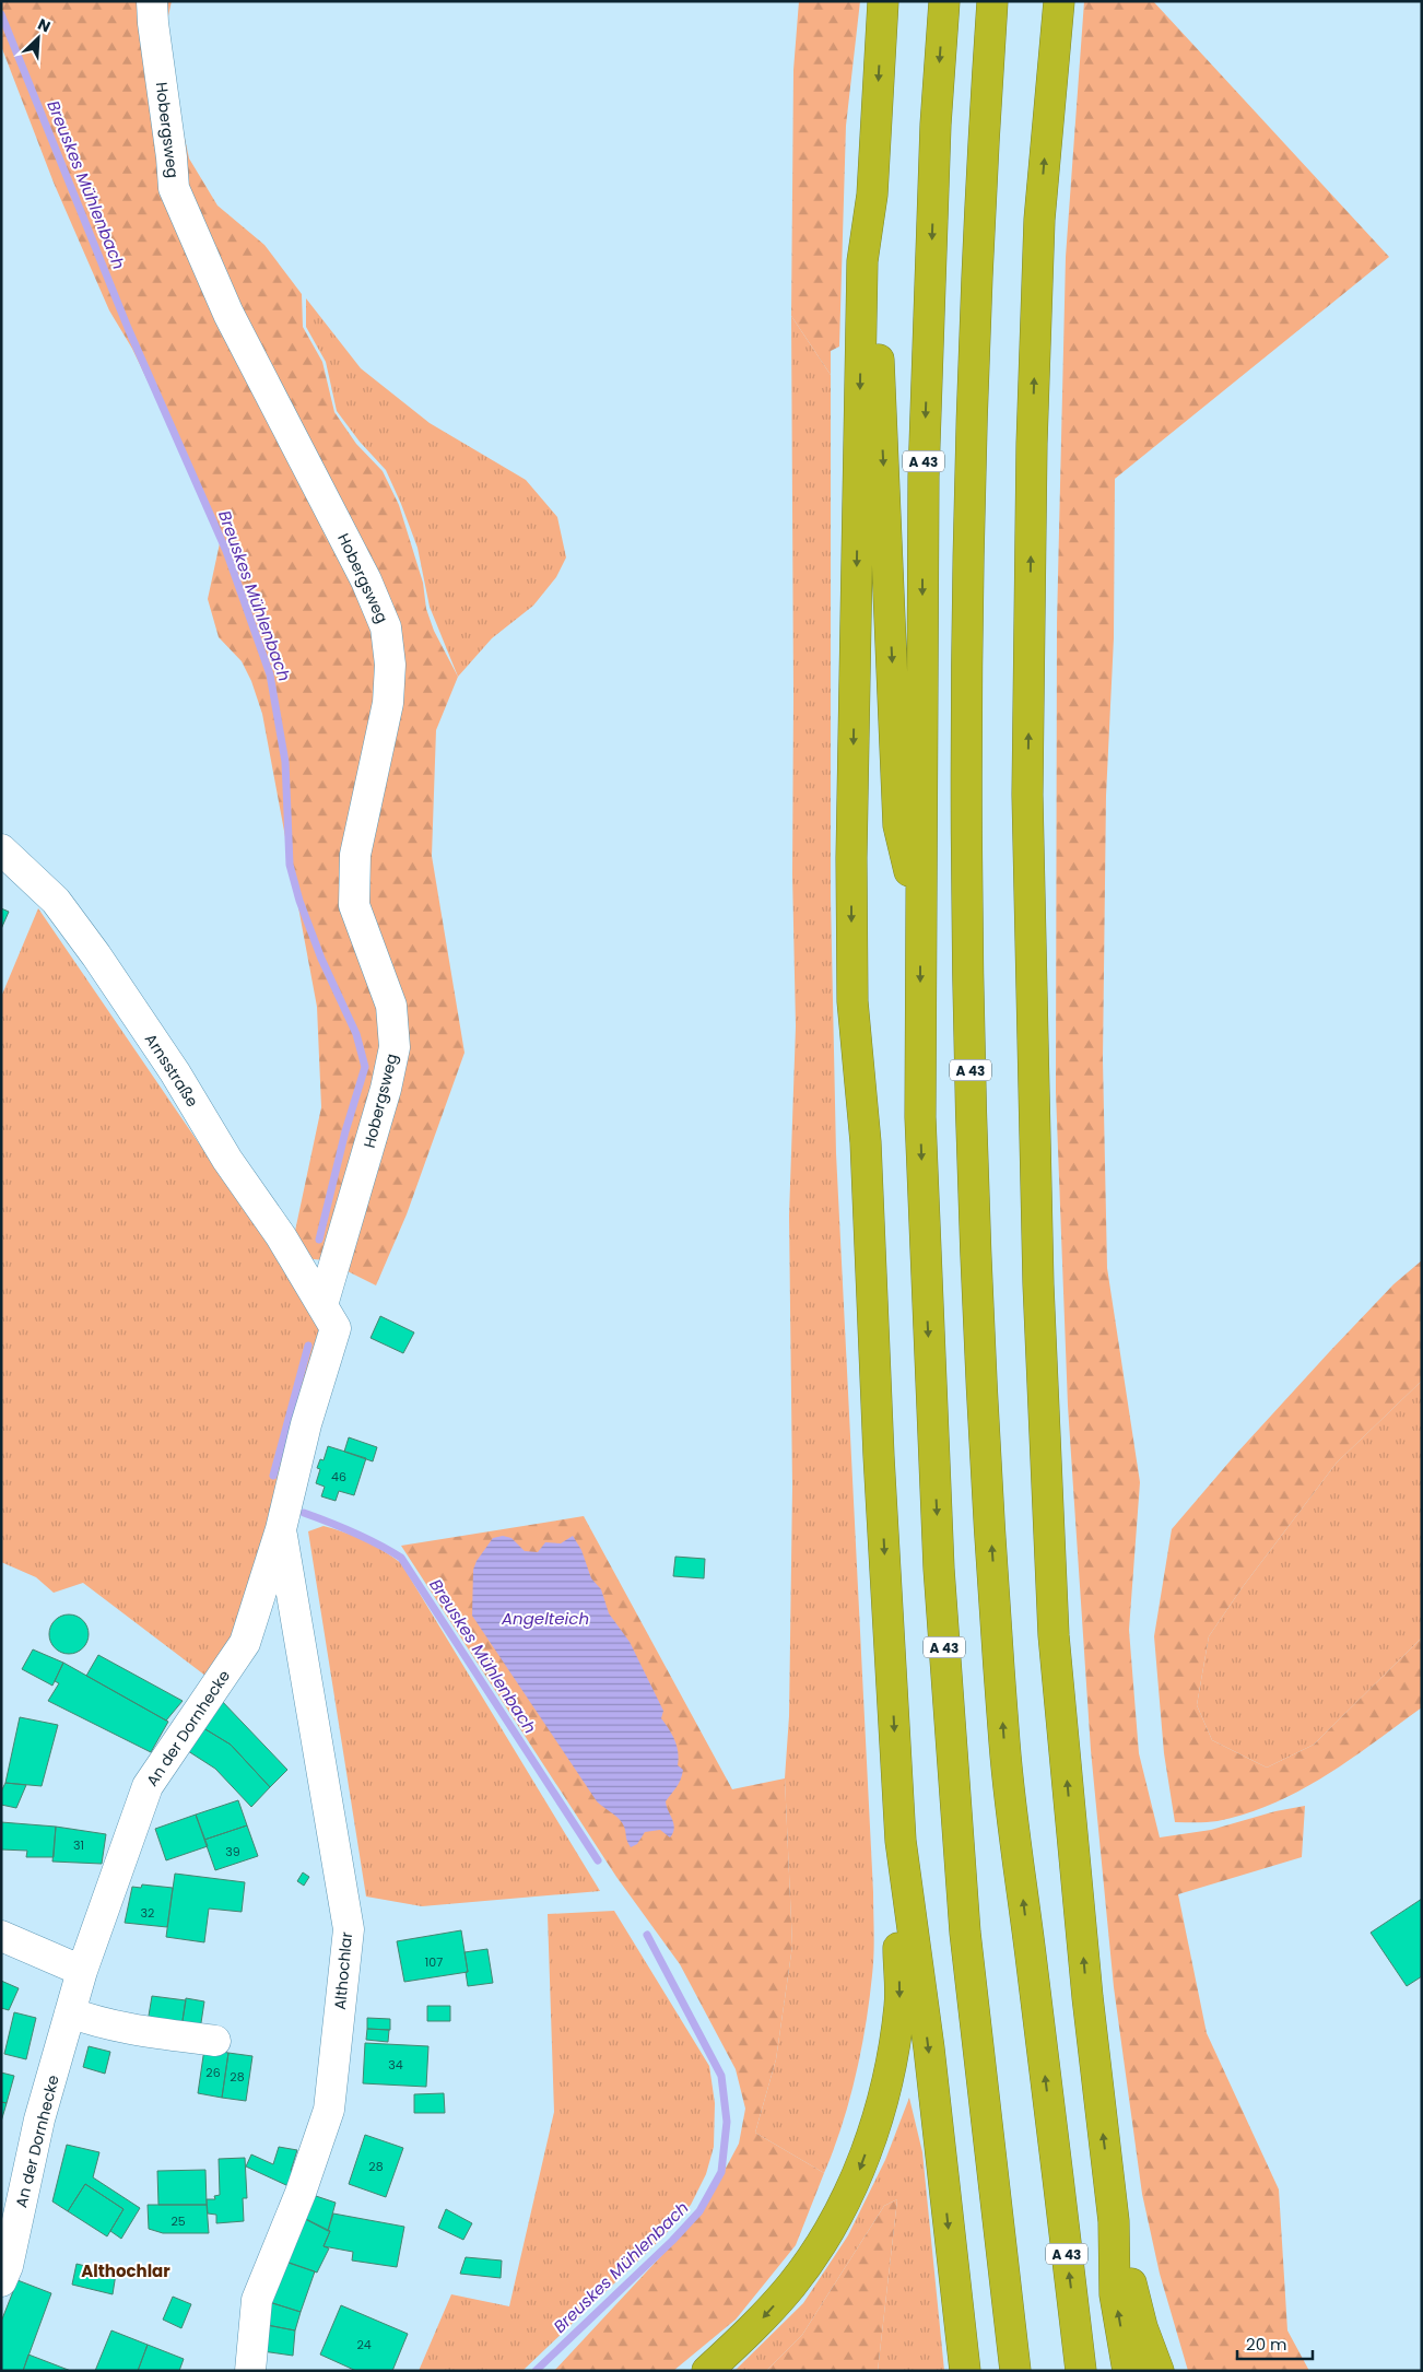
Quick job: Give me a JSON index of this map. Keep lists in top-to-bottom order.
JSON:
{
  "streets": {
    "highway": ["A 43"],
    "street": [
      "Hobergsweg",
      "Arnsstraße",
      "An der Dornhecke",
      "Althochlar"
    ]
  },
  "crossings": [
    ["Hobergsweg", "Arnsstraße"],
    ["Hobergsweg", "An der Dornhecke"],
    ["Arnsstraße", "An der Dornhecke"],
    ["An der Dornhecke", "Althochlar"]
  ],
  "districts": ["Althochlar"],
  "water": ["Breuskes Mühlenbach", "Angelteich"],
  "house_numbers": [
    "46",
    "31",
    "39",
    "32",
    "107",
    "34",
    "26",
    "28",
    "28",
    "25",
    "24"
  ],
  "scale_bar": "20 m",
  "north": "top right"
}
